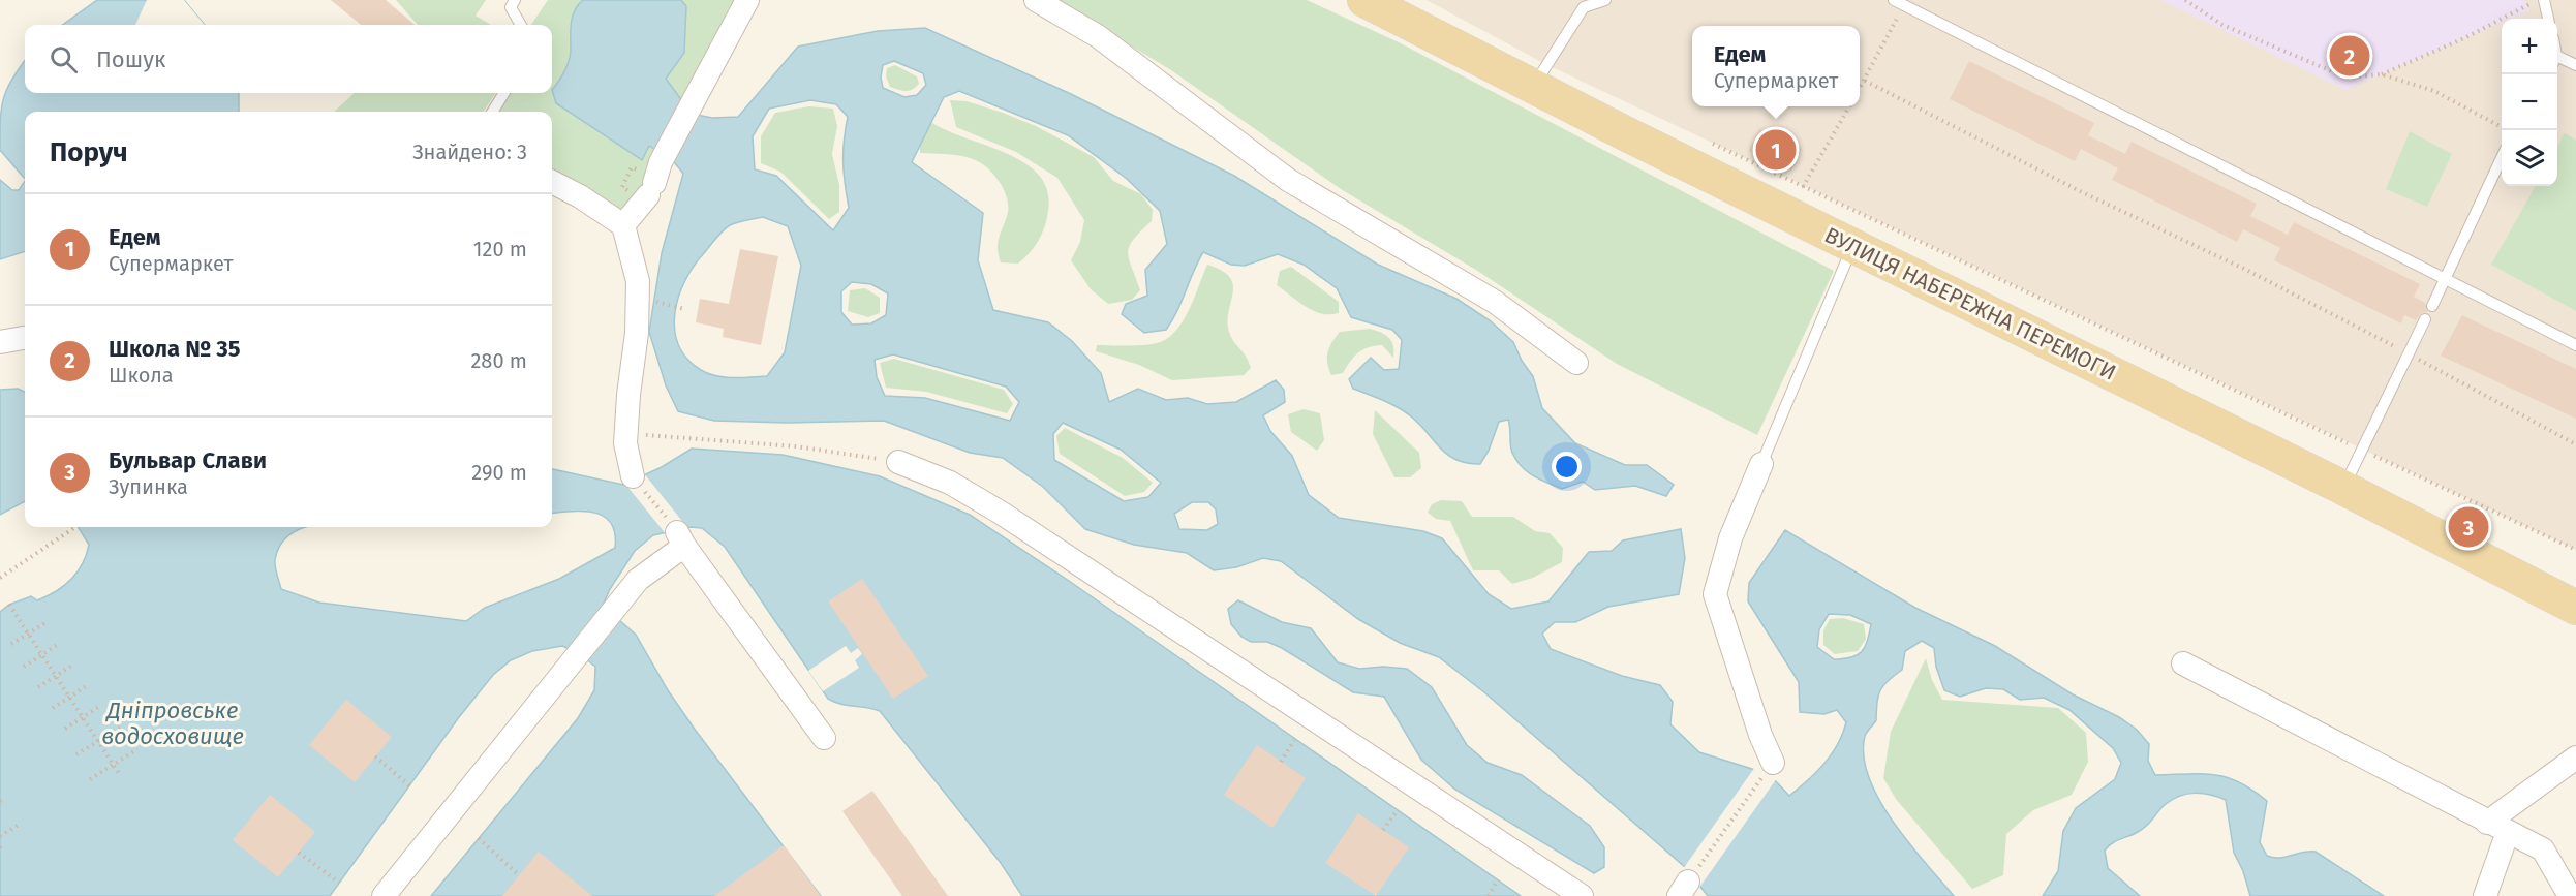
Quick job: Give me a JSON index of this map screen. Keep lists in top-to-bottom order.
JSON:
{
  "streets": {
    "main road": ["ВУЛИЦЯ НАБЕРЕЖНА ПЕРЕМОГИ"]
  },
  "water": ["Дніпровське водосховище"],
  "page": {
    "map_buttons": ["+", "−"],
    "search": "Пошук",
    "popup": ["Едем", "Супермаркет"],
    "pins": ["2", "1", "3"],
    "heading": ["Поруч", "Знайдено: 3"],
    "list": [
      {
        "mark": "1",
        "name": "Едем",
        "note": "Супермаркет",
        "value": "120 m"
      },
      {
        "mark": "2",
        "name": "Школа № 35",
        "note": "Школа",
        "value": "280 m"
      },
      {
        "mark": "3",
        "name": "Бульвар Слави",
        "note": "Зупинка",
        "value": "290 m"
      }
    ]
  }
}
